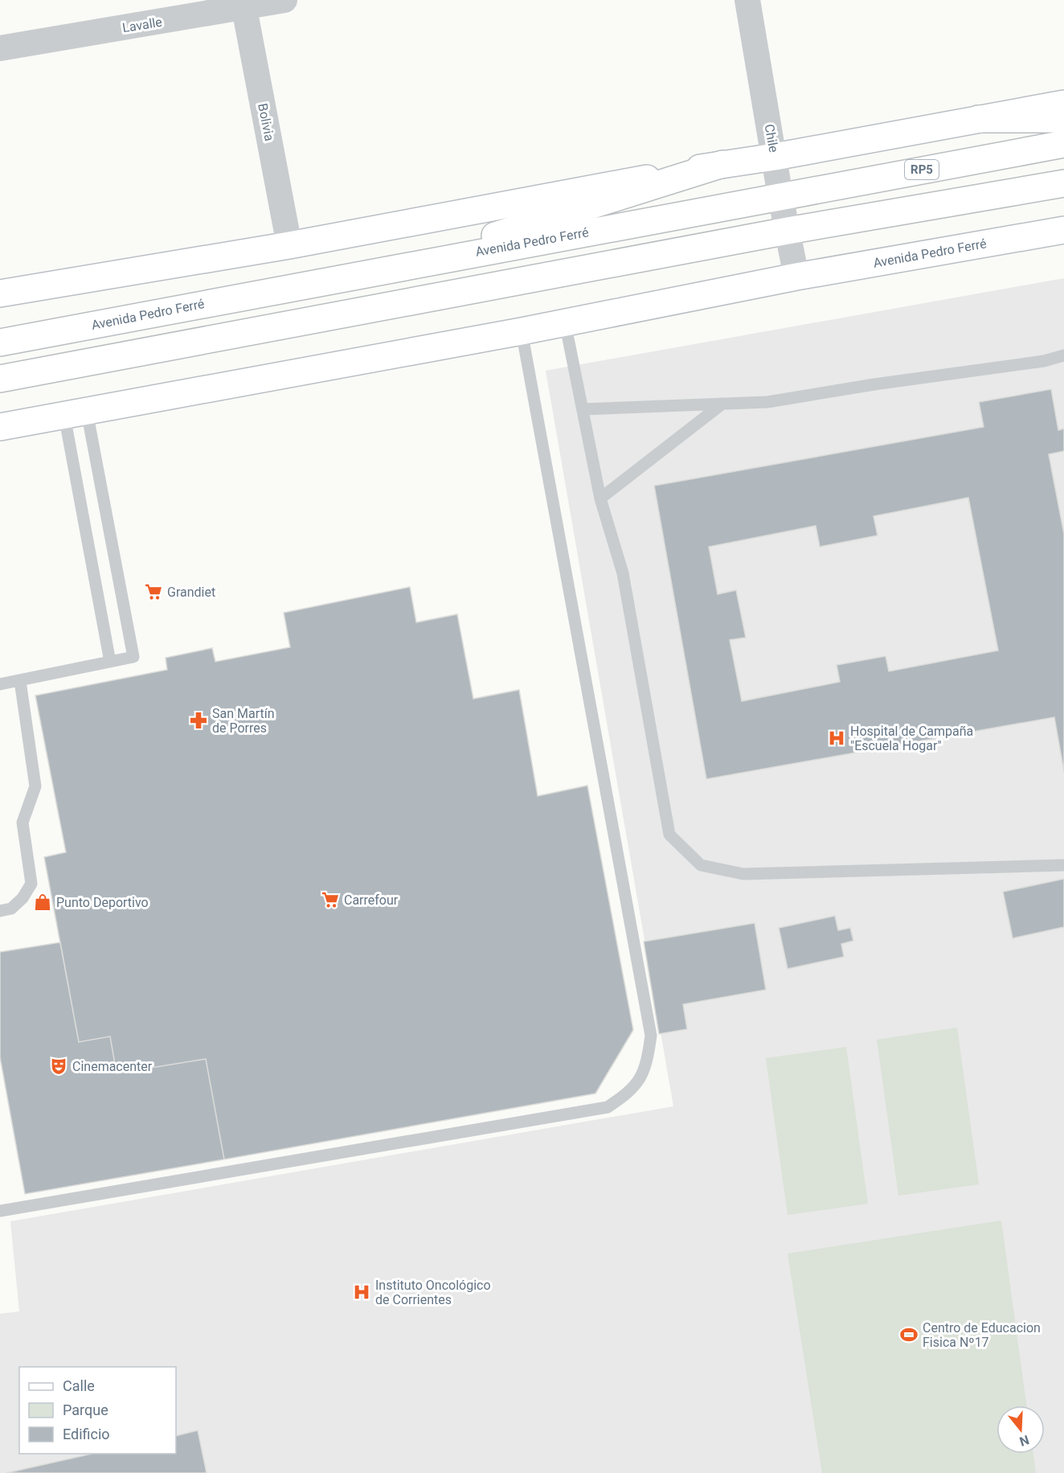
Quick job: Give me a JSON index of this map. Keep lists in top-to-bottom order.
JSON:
{
  "streets": {
    "main road": ["RP5", "Avenida Pedro Ferré"],
    "street": ["Lavalle", "Bolivia", "Chile"]
  },
  "crossings": [
    ["Lavalle", "Bolivia"],
    ["Chile", "Avenida Pedro Ferré"]
  ],
  "places": {
    "supermarket": ["Grandiet", "Carrefour"],
    "pharmacy": ["San Martín de Porres"],
    "hospital": ["Hospital de Campaña \"Escuela Hogar\"", "Instituto Oncológico de Corrientes"],
    "shop": ["Punto Deportivo"],
    "theatre": ["Cinemacenter"],
    "sports": ["Centro de Educacion Fisica Nº17"]
  },
  "legend": ["Calle", "Parque", "Edificio"],
  "north": "bottom"
}
